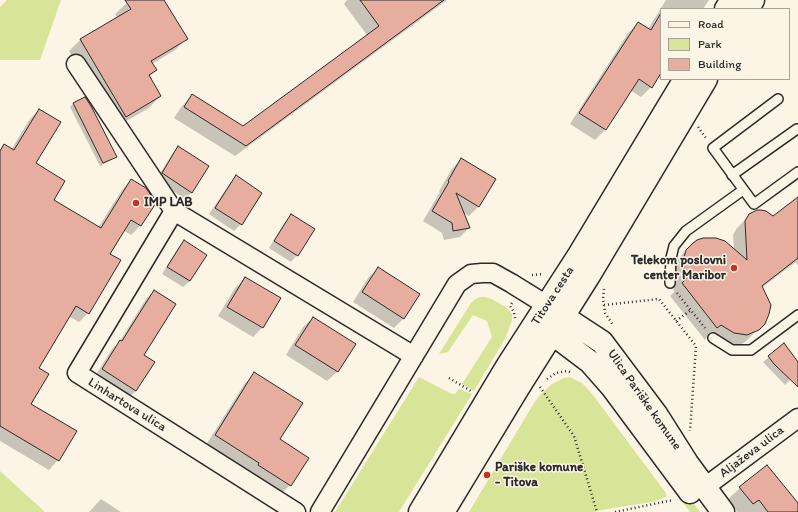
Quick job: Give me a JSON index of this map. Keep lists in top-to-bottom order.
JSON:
{
  "streets": {
    "main road": ["Titova cesta", "Ulica Pariške komune"],
    "street": ["Linhartova ulica", "Aljaževa ulica"]
  },
  "crossings": [
    ["Titova cesta", "Ulica Pariške komune"],
    ["Ulica Pariške komune", "Aljaževa ulica"]
  ],
  "places": ["IMP LAB", "Telekom poslovni center Maribor", "Pariške komune - Titova"],
  "legend": ["Road", "Park", "Building"]
}
